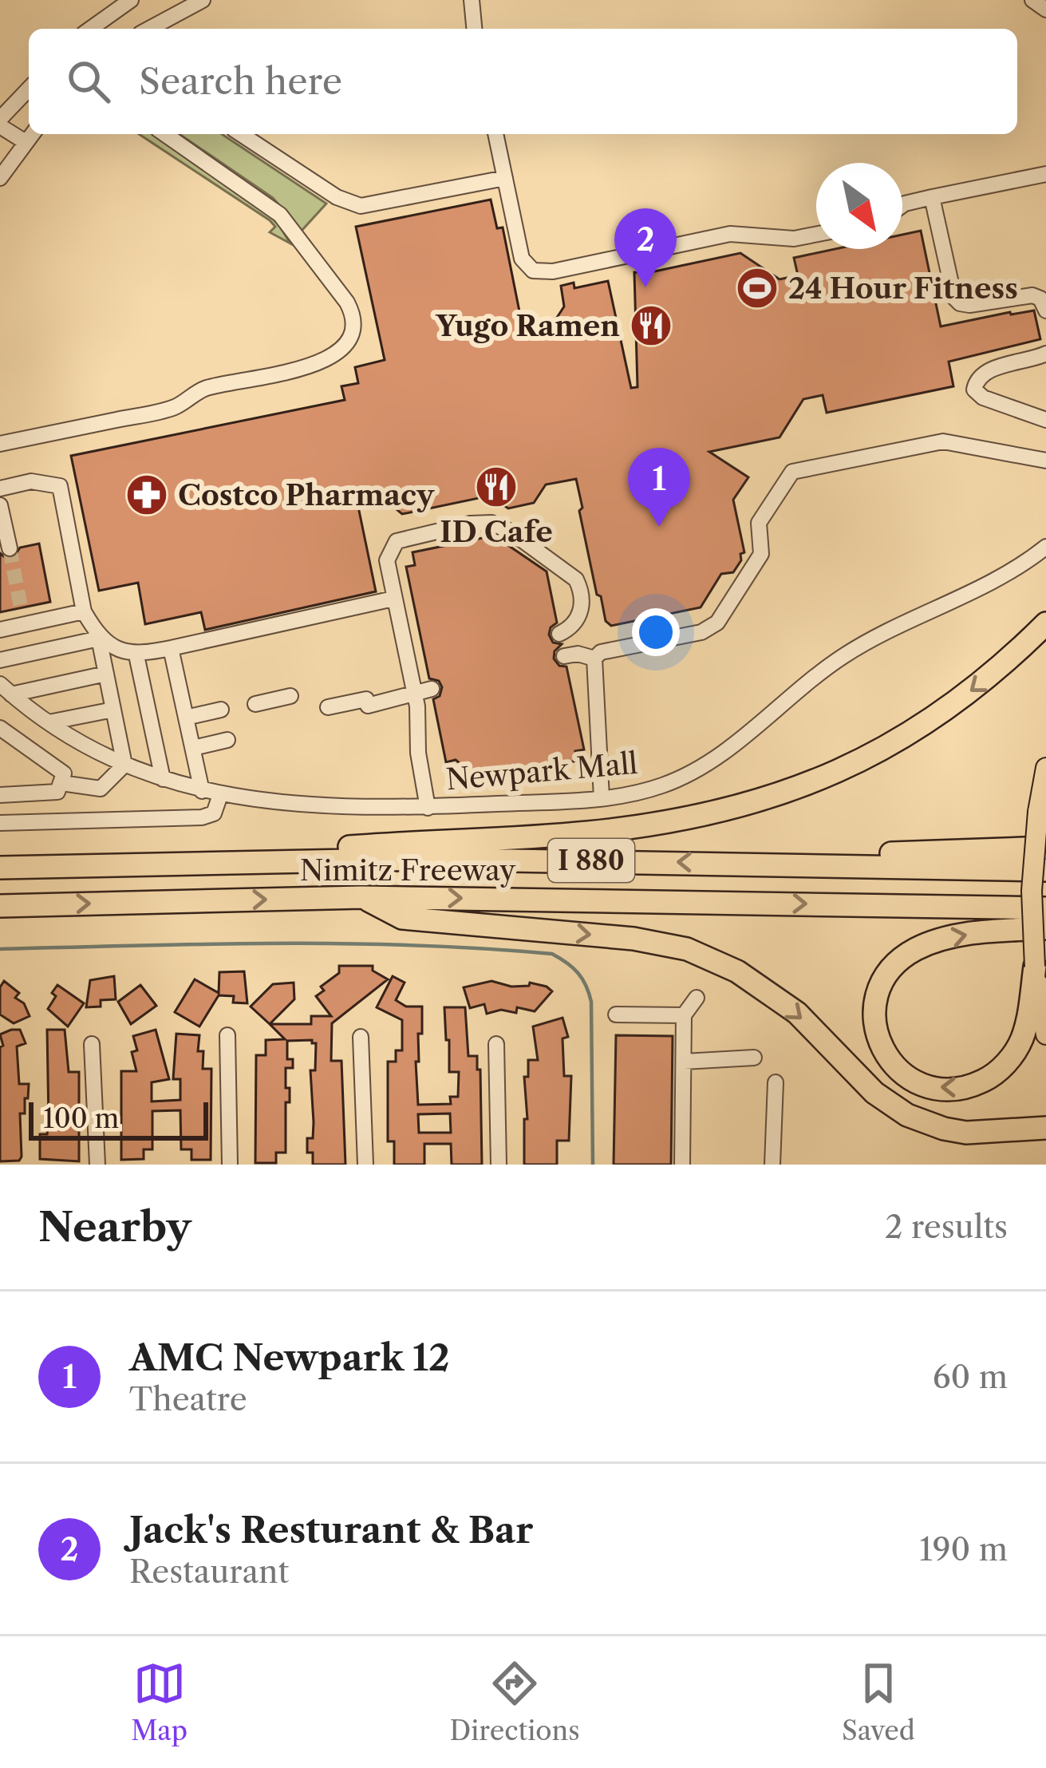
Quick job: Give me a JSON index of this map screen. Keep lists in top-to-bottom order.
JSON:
{
  "streets": {
    "highway": ["I 880", "Nimitz Freeway"],
    "street": ["Newpark Mall"]
  },
  "places": {
    "sports": ["24 Hour Fitness"],
    "restaurant": ["Yugo Ramen", "ID Cafe"],
    "pharmacy": ["Costco Pharmacy"]
  },
  "scale_bar": "100 m",
  "north": "bottom right",
  "page": {
    "search": "Search here",
    "pins": ["2", "1"],
    "scale": "100 m",
    "heading": ["Nearby", "2 results"],
    "list": [
      {
        "mark": "1",
        "name": "AMC Newpark 12",
        "note": "Theatre",
        "value": "60 m"
      },
      {
        "mark": "2",
        "name": "Jack's Resturant & Bar",
        "note": "Restaurant",
        "value": "190 m"
      }
    ],
    "nav": ["Map", "Directions", "Saved"]
  }
}
